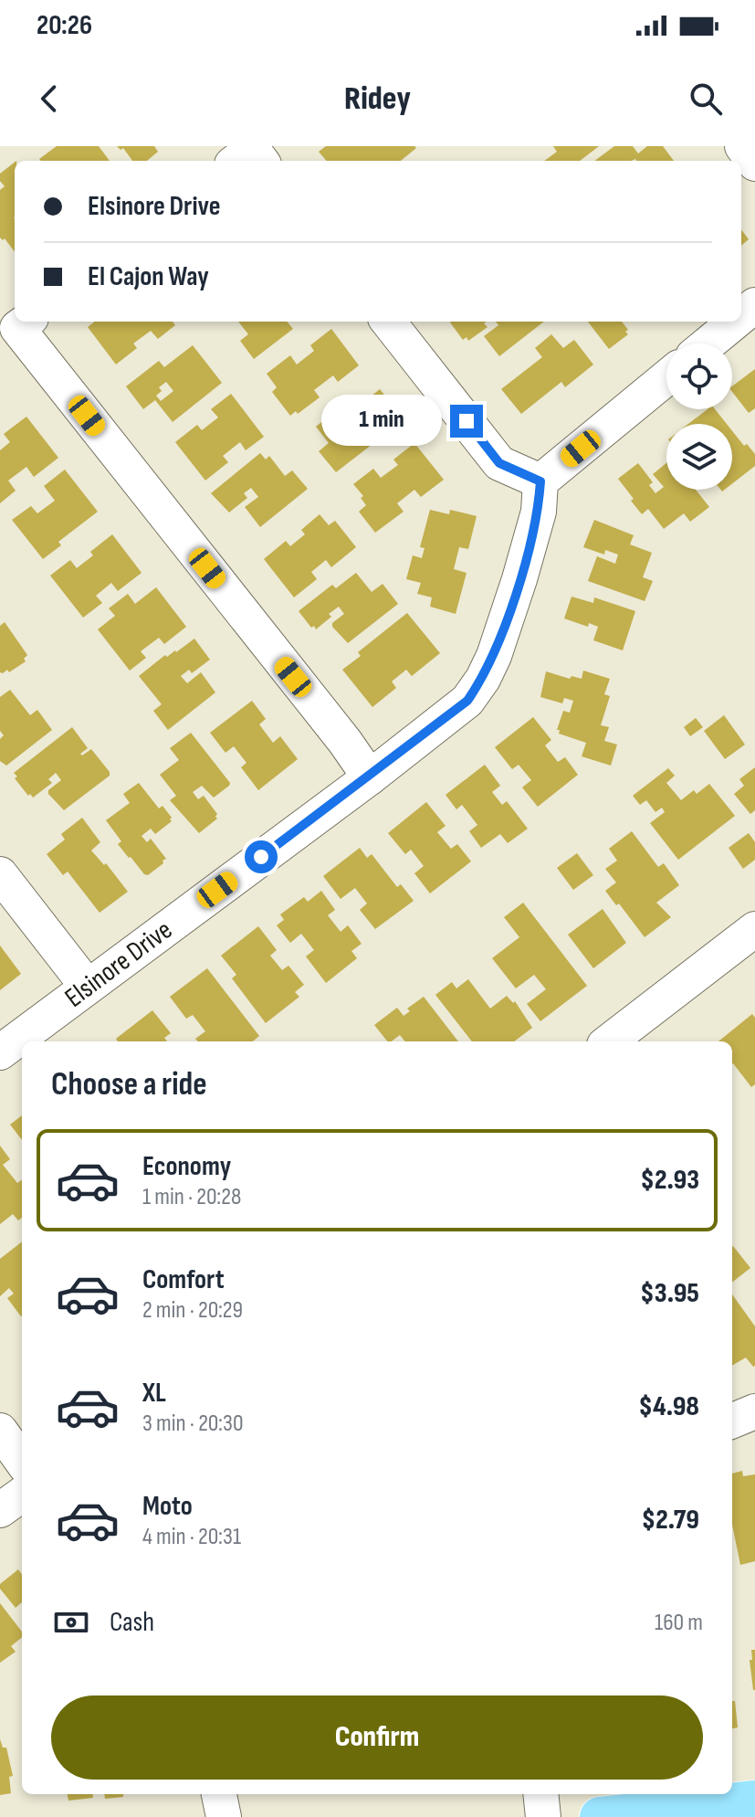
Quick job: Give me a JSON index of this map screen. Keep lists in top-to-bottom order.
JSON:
{
  "streets": {
    "street": ["Elsinore Drive"]
  },
  "page": {
    "status": "20:26",
    "header": "Ridey",
    "banner": ["Elsinore Drive", "El Cajon Way"],
    "bubble": "1 min",
    "heading": "Choose a ride",
    "list": [
      {
        "name": "Economy",
        "note": "1 min · 20:28",
        "value": "$2.93"
      },
      {
        "name": "Comfort",
        "note": "2 min · 20:29",
        "value": "$3.95"
      },
      {
        "name": "XL",
        "note": "3 min · 20:30",
        "value": "$4.98"
      },
      {
        "name": "Moto",
        "note": "4 min · 20:31",
        "value": "$2.79"
      }
    ],
    "pay": ["Cash", "160 m"],
    "buttons": "Confirm"
  }
}
